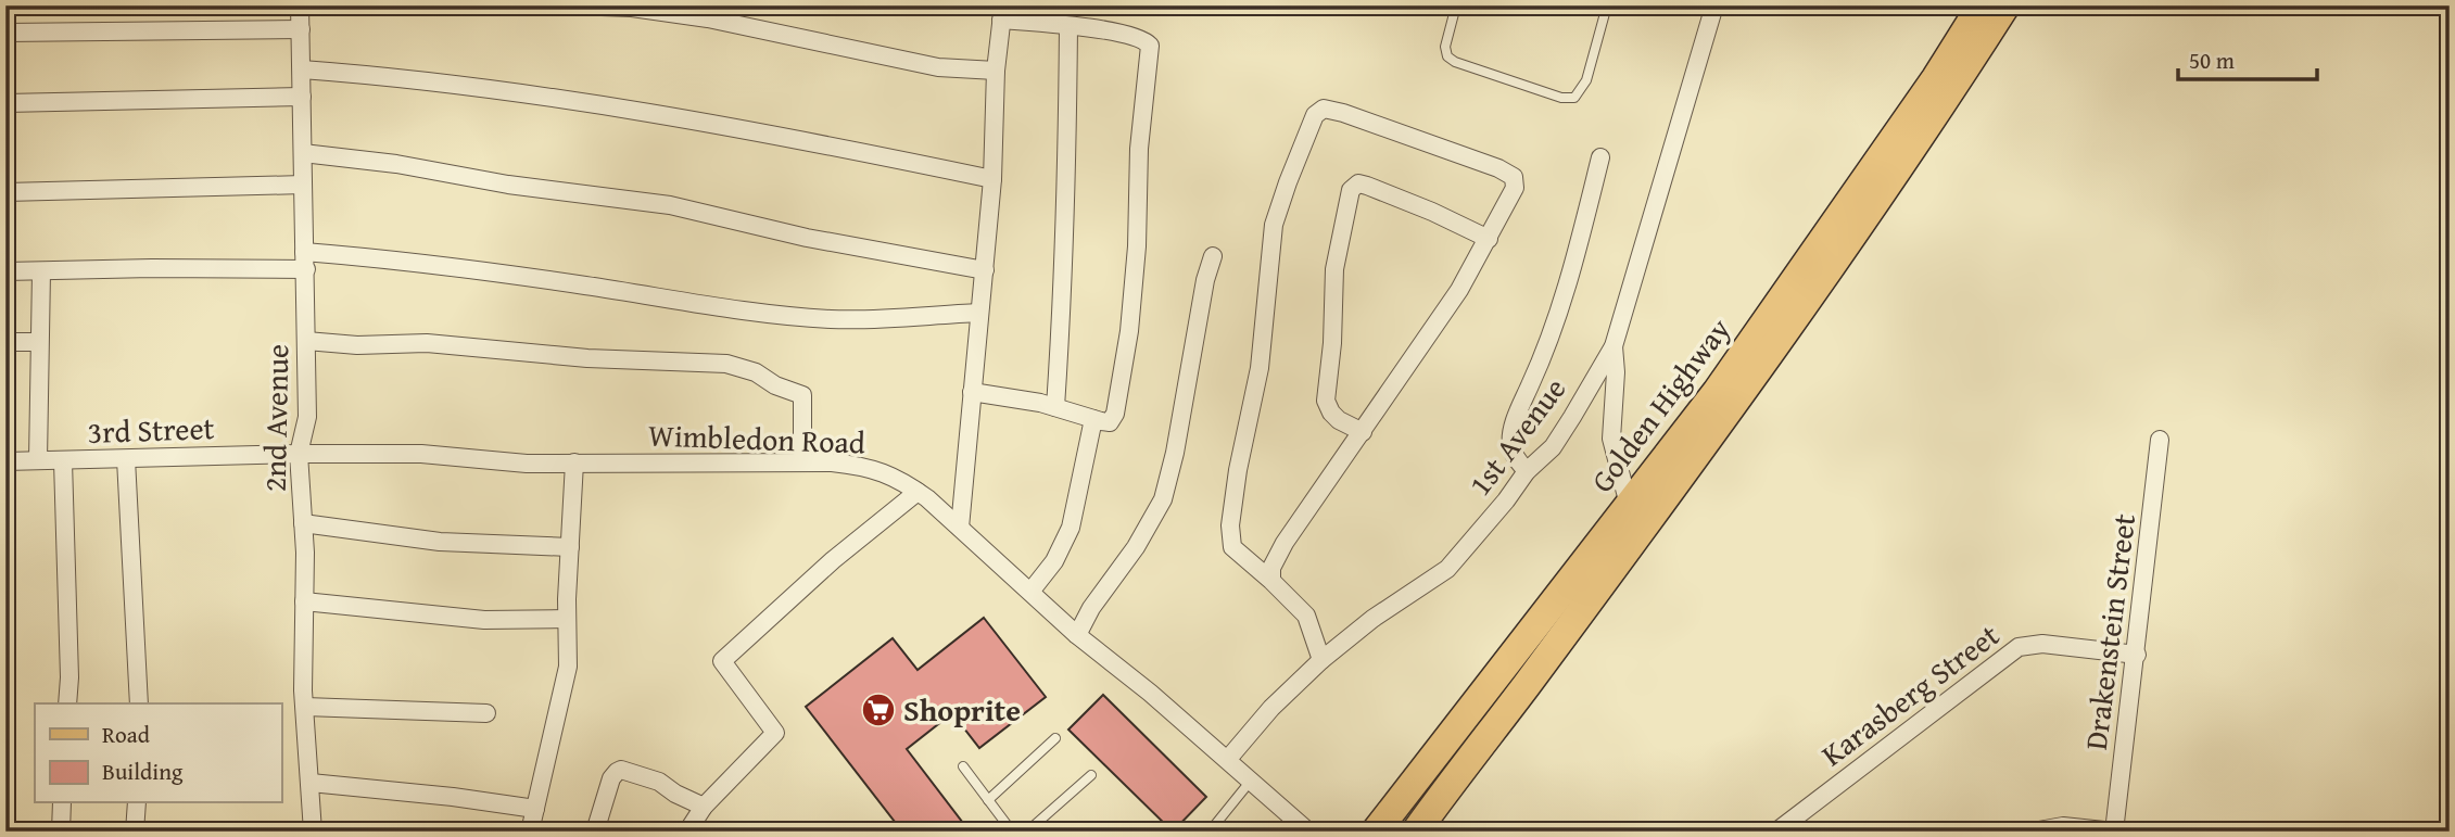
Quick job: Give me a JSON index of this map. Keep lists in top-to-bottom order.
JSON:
{
  "streets": {
    "main road": ["Golden Highway"],
    "street": [
      "2nd Avenue",
      "3rd Street",
      "1st Avenue",
      "Wimbledon Road",
      "Drakenstein Street",
      "Karasberg Street"
    ]
  },
  "crossings": [
    ["2nd Avenue", "3rd Street"],
    ["2nd Avenue", "Wimbledon Road"],
    ["3rd Street", "Wimbledon Road"],
    ["1st Avenue", "Wimbledon Road"],
    ["Drakenstein Street", "Karasberg Street"]
  ],
  "places": {
    "supermarket": ["Shoprite"]
  },
  "legend": ["Road", "Building"],
  "scale_bar": "50 m"
}
